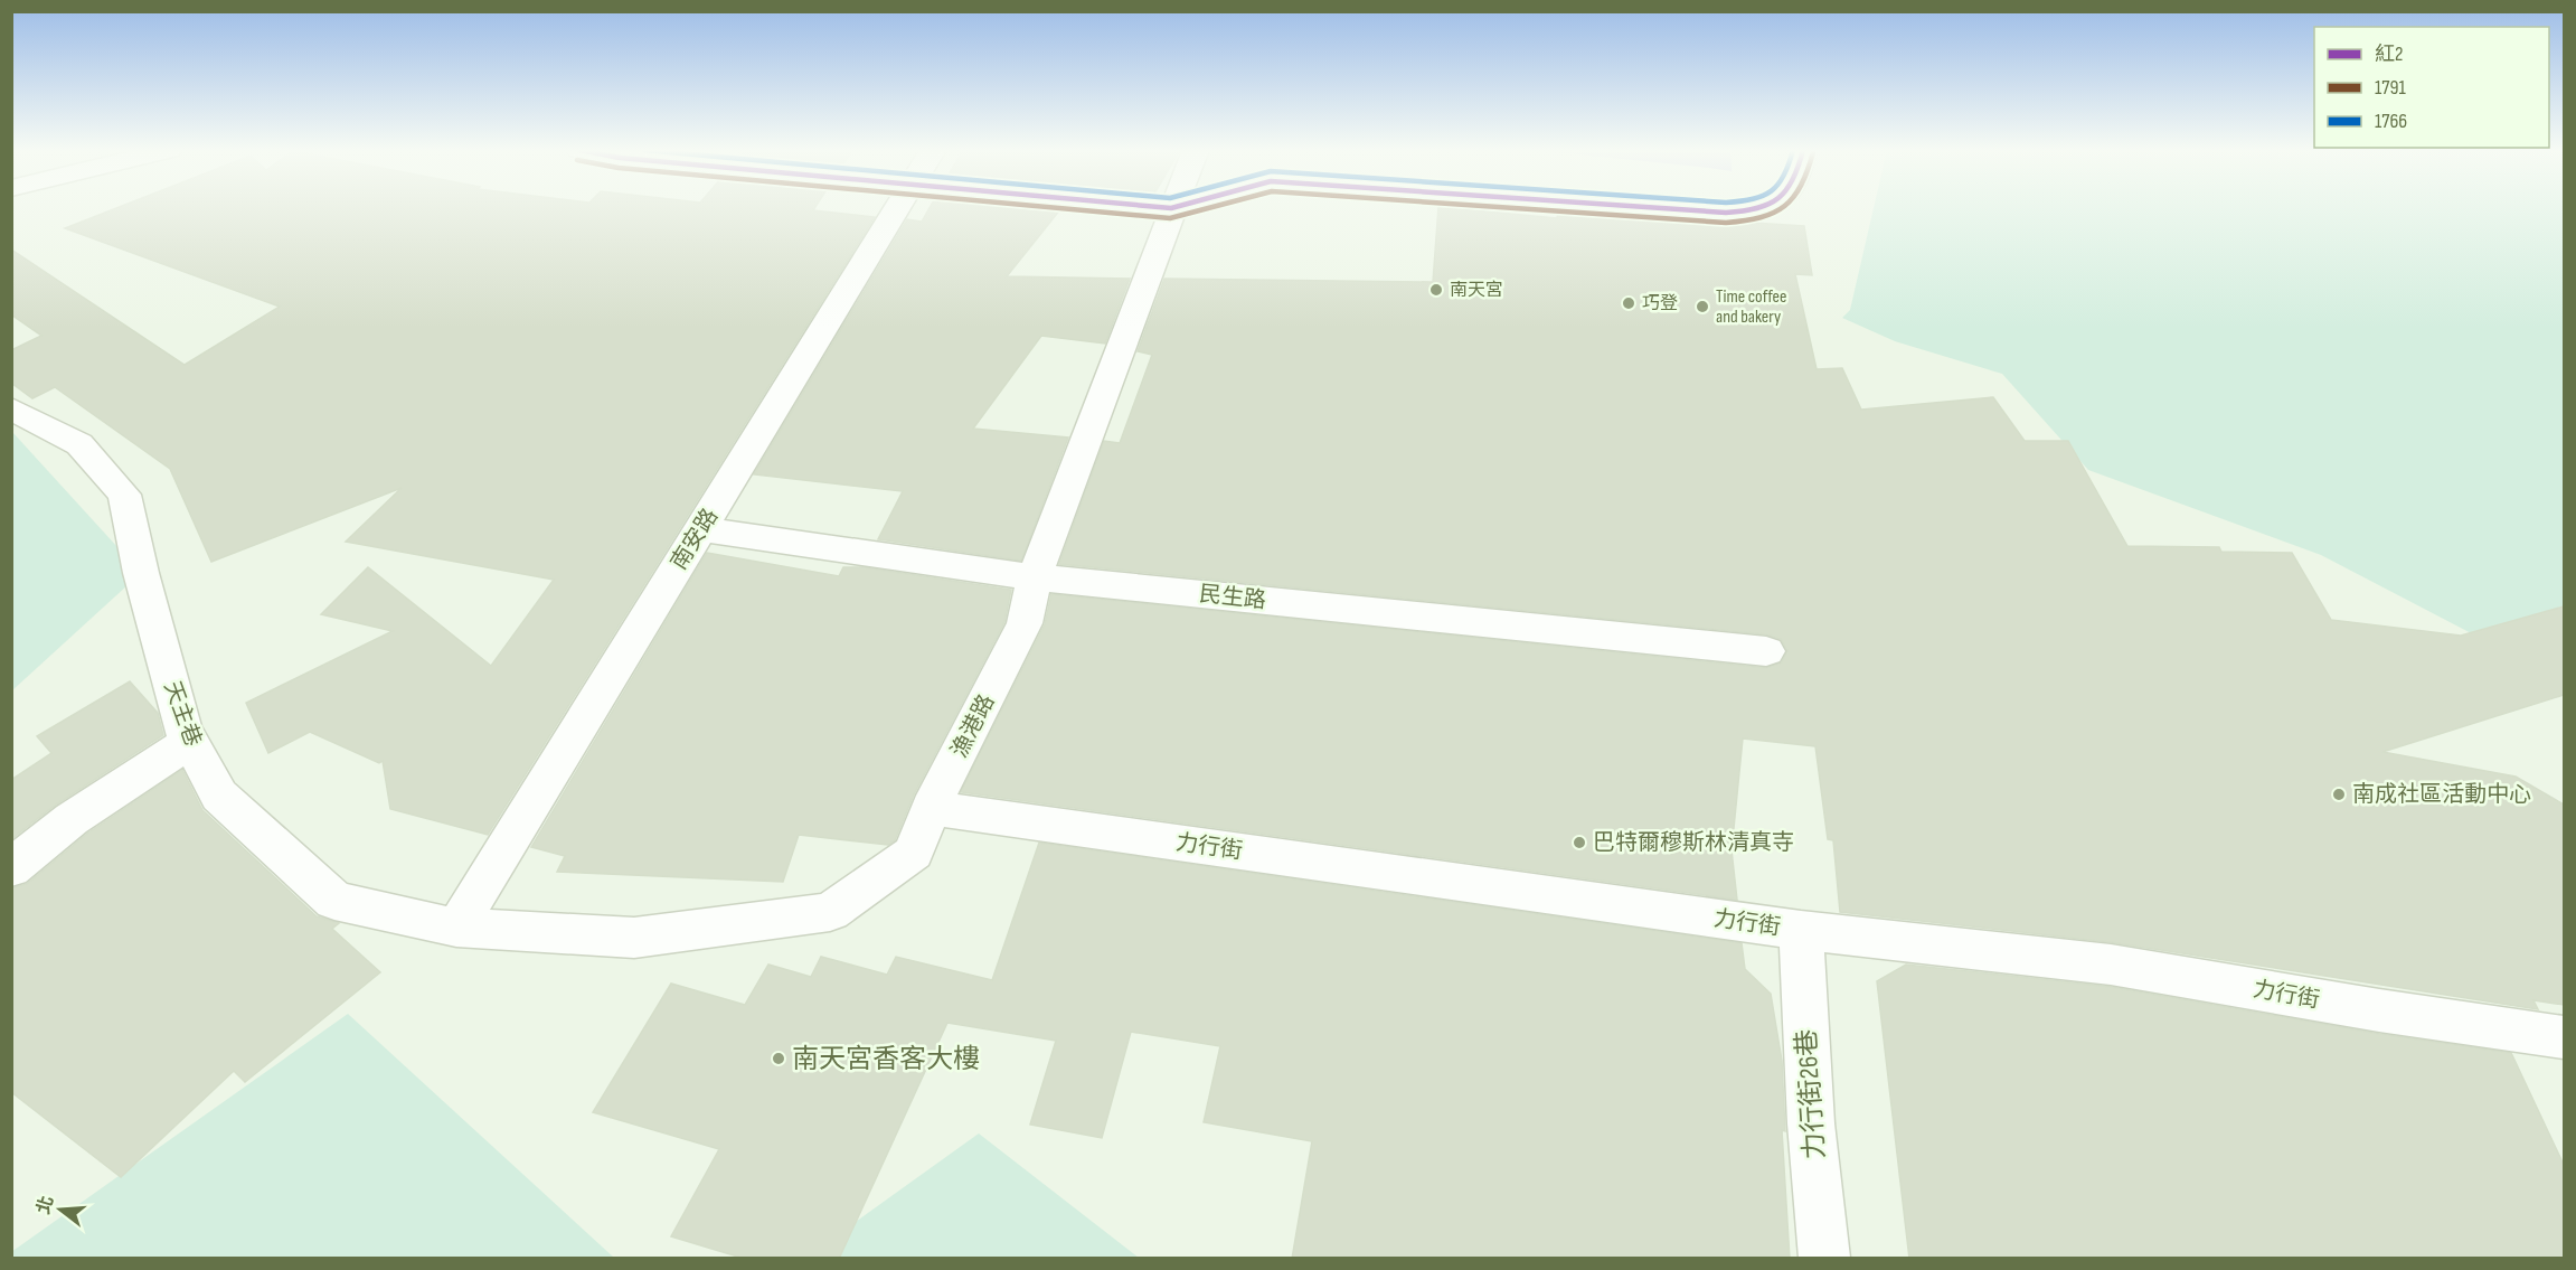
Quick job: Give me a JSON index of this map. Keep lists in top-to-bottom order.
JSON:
{
  "streets": {
    "street": [
      "南安路",
      "民生路",
      "天主巷",
      "漁港路",
      "力行街",
      "力行街26巷"
    ]
  },
  "crossings": [
    ["南安路", "民生路"],
    ["南安路", "天主巷"],
    ["南安路", "漁港路"],
    ["民生路", "漁港路"],
    ["天主巷", "漁港路"],
    ["漁港路", "力行街"],
    ["力行街", "力行街26巷"]
  ],
  "places": [
    "南天宮",
    "巧登",
    "Time coffee and bakery",
    "南成社區活動中心",
    "巴特爾穆斯林清真寺",
    "南天宮香客大樓"
  ],
  "lines": ["transit line 紅2", "transit line 1791"],
  "legend": ["紅2", "1791", "1766"],
  "north": "left"
}
